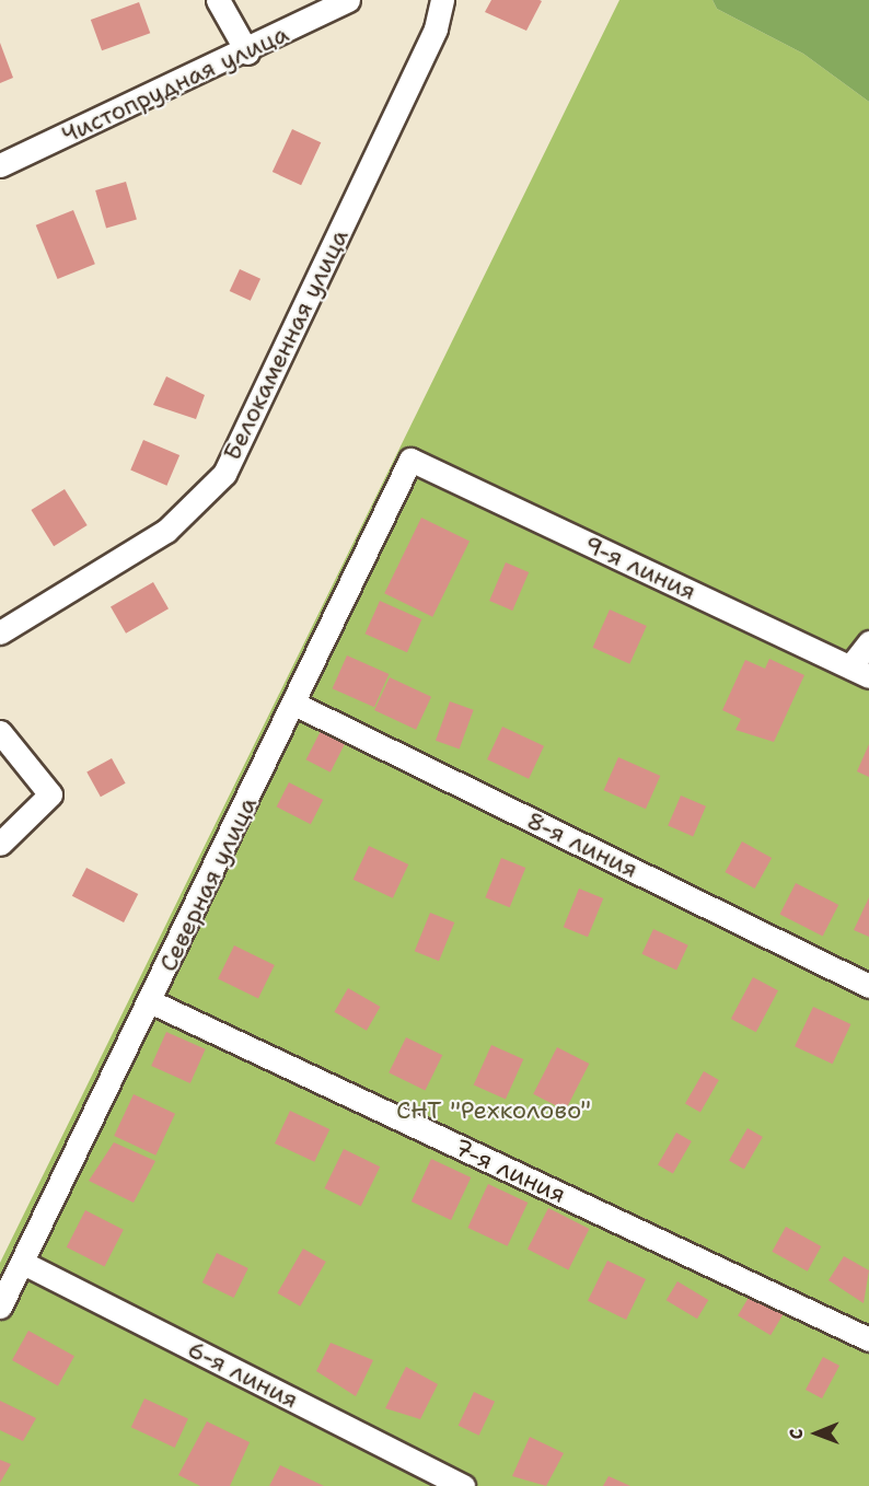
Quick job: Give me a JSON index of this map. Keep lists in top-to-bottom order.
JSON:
{
  "streets": {
    "street": [
      "Чистопрудная улица",
      "Белокаменная улица",
      "9-я линия",
      "8-я линия",
      "Северная улица",
      "7-я линия",
      "6-я линия"
    ]
  },
  "crossings": [
    ["9-я линия", "Северная улица"],
    ["8-я линия", "Северная улица"],
    ["Северная улица", "7-я линия"],
    ["Северная улица", "6-я линия"]
  ],
  "parks": ["СНТ \"Рехколово\""],
  "north": "left"
}
